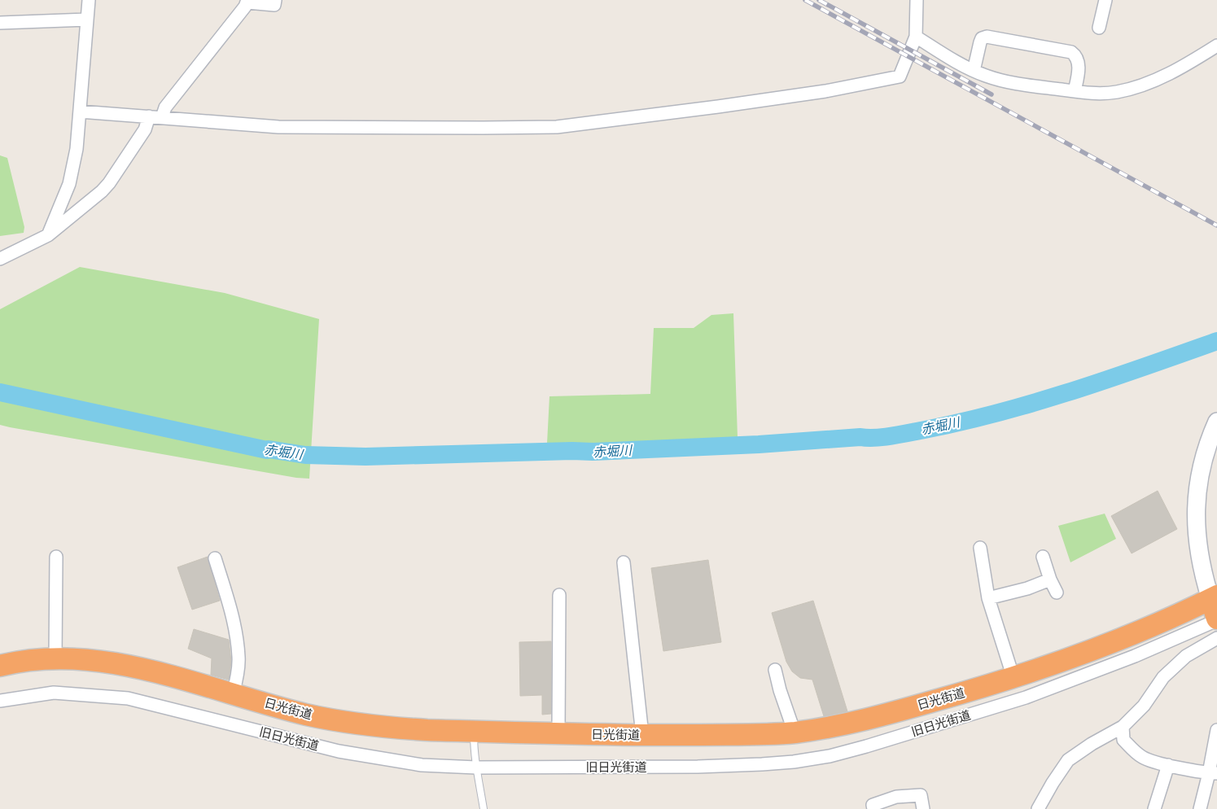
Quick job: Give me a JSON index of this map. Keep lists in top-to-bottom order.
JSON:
{
  "streets": {
    "highway": ["日光街道"],
    "street": ["旧日光街道"]
  },
  "crossings": [
    ["日光街道", "旧日光街道"]
  ],
  "water": ["赤堀川"]
}
